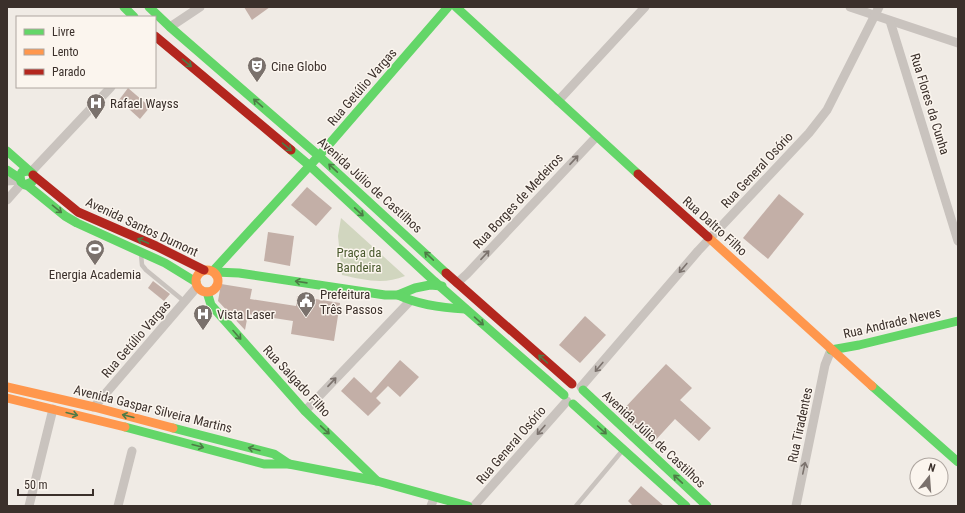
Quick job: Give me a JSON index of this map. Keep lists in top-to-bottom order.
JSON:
{
  "streets": {
    "street": [
      "Rua Getúlio Vargas",
      "Rua Flores da Cunha",
      "Rua General Osório",
      "Avenida Júlio de Castilhos",
      "Rua Borges de Medeiros",
      "Rua Daltro Filho",
      "Avenida Santos Dumont",
      "Rua Andrade Neves",
      "Rua Salgado Filho",
      "Avenida Gaspar Silveira Martins",
      "Rua Tiradentes"
    ]
  },
  "crossings": [
    ["Rua Getúlio Vargas", "Avenida Júlio de Castilhos"],
    ["Rua Getúlio Vargas", "Avenida Santos Dumont"],
    ["Rua Getúlio Vargas", "Rua Salgado Filho"],
    ["Rua Getúlio Vargas", "Avenida Gaspar Silveira Martins"],
    ["Rua General Osório", "Avenida Júlio de Castilhos"],
    ["Rua General Osório", "Rua Daltro Filho"],
    ["Avenida Júlio de Castilhos", "Rua Borges de Medeiros"],
    ["Avenida Júlio de Castilhos", "Avenida Santos Dumont"],
    ["Rua Borges de Medeiros", "Rua Daltro Filho"],
    ["Rua Borges de Medeiros", "Avenida Santos Dumont"],
    ["Rua Daltro Filho", "Rua Andrade Neves"],
    ["Rua Daltro Filho", "Rua Tiradentes"],
    ["Avenida Santos Dumont", "Rua Salgado Filho"],
    ["Rua Andrade Neves", "Rua Tiradentes"],
    ["Rua Salgado Filho", "Avenida Gaspar Silveira Martins"]
  ],
  "one_way": [
    "Rua General Osório",
    "Rua Borges de Medeiros",
    "Rua Salgado Filho",
    "Rua Tiradentes"
  ],
  "parks": ["Praça da Bandeira"],
  "places": {
    "theatre": ["Cine Globo"],
    "hospital": ["Rafael Wayss", "Vista Laser"],
    "sports": ["Energia Academia"],
    "public building": ["Prefeitura Três Passos"]
  },
  "legend": ["Livre", "Lento", "Parado"],
  "scale_bar": "50 m",
  "north": "top"
}
